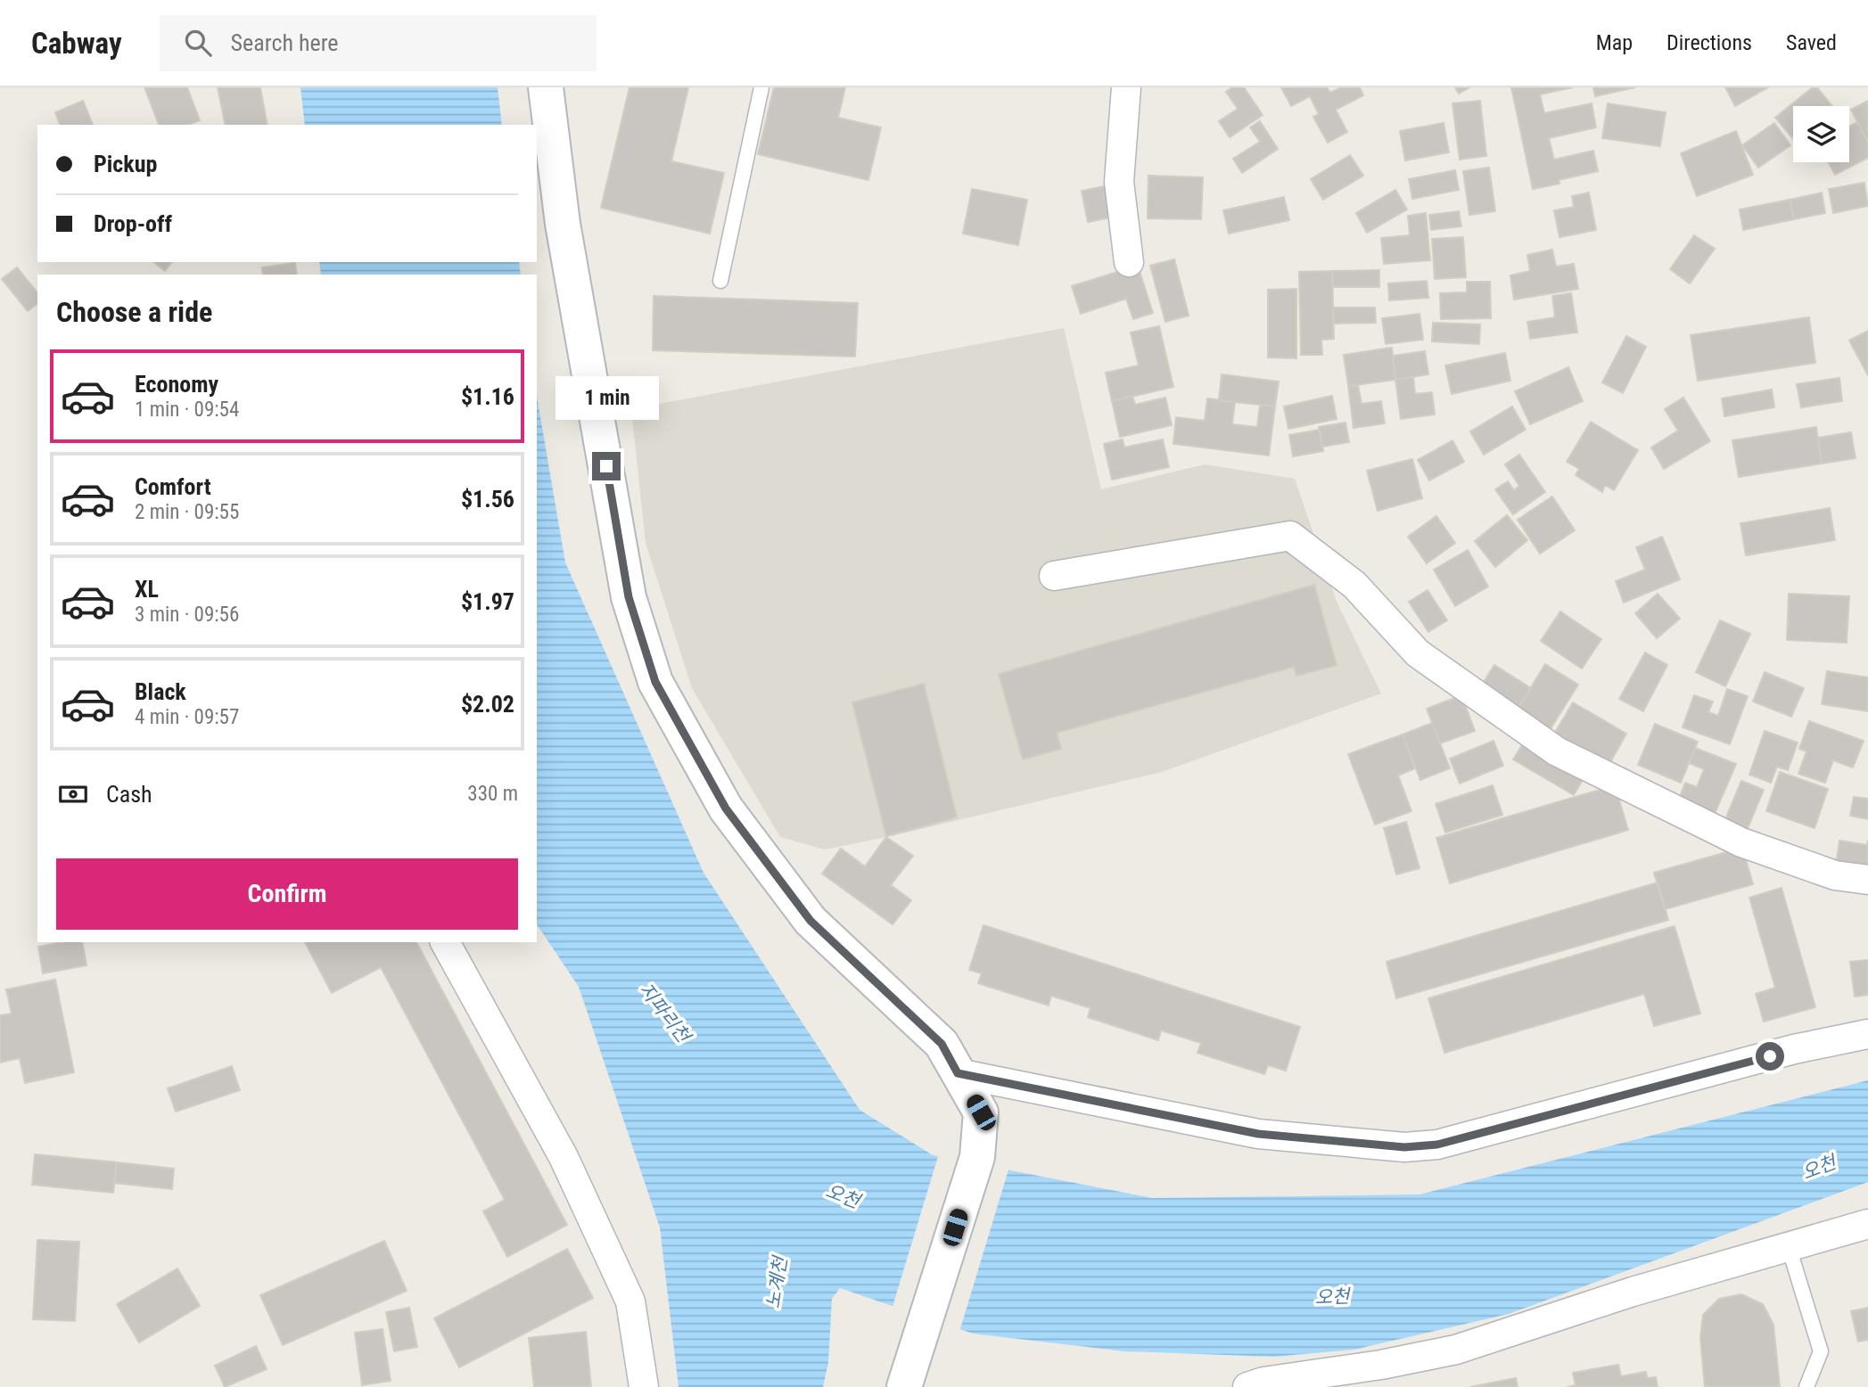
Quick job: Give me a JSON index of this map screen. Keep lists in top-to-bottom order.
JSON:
{
  "water": ["지파리천", "오천", "노계천"],
  "page": {
    "header": "Cabway",
    "search": "Search here",
    "nav": ["Map", "Directions", "Saved"],
    "banner": ["Pickup", "Drop-off"],
    "heading": "Choose a ride",
    "list": [
      {
        "name": "Economy",
        "note": "1 min · 09:54",
        "value": "$1.16"
      },
      {
        "name": "Comfort",
        "note": "2 min · 09:55",
        "value": "$1.56"
      },
      {
        "name": "XL",
        "note": "3 min · 09:56",
        "value": "$1.97"
      },
      {
        "name": "Black",
        "note": "4 min · 09:57",
        "value": "$2.02"
      }
    ],
    "bubble": "1 min",
    "pay": ["Cash", "330 m"],
    "buttons": "Confirm"
  }
}
